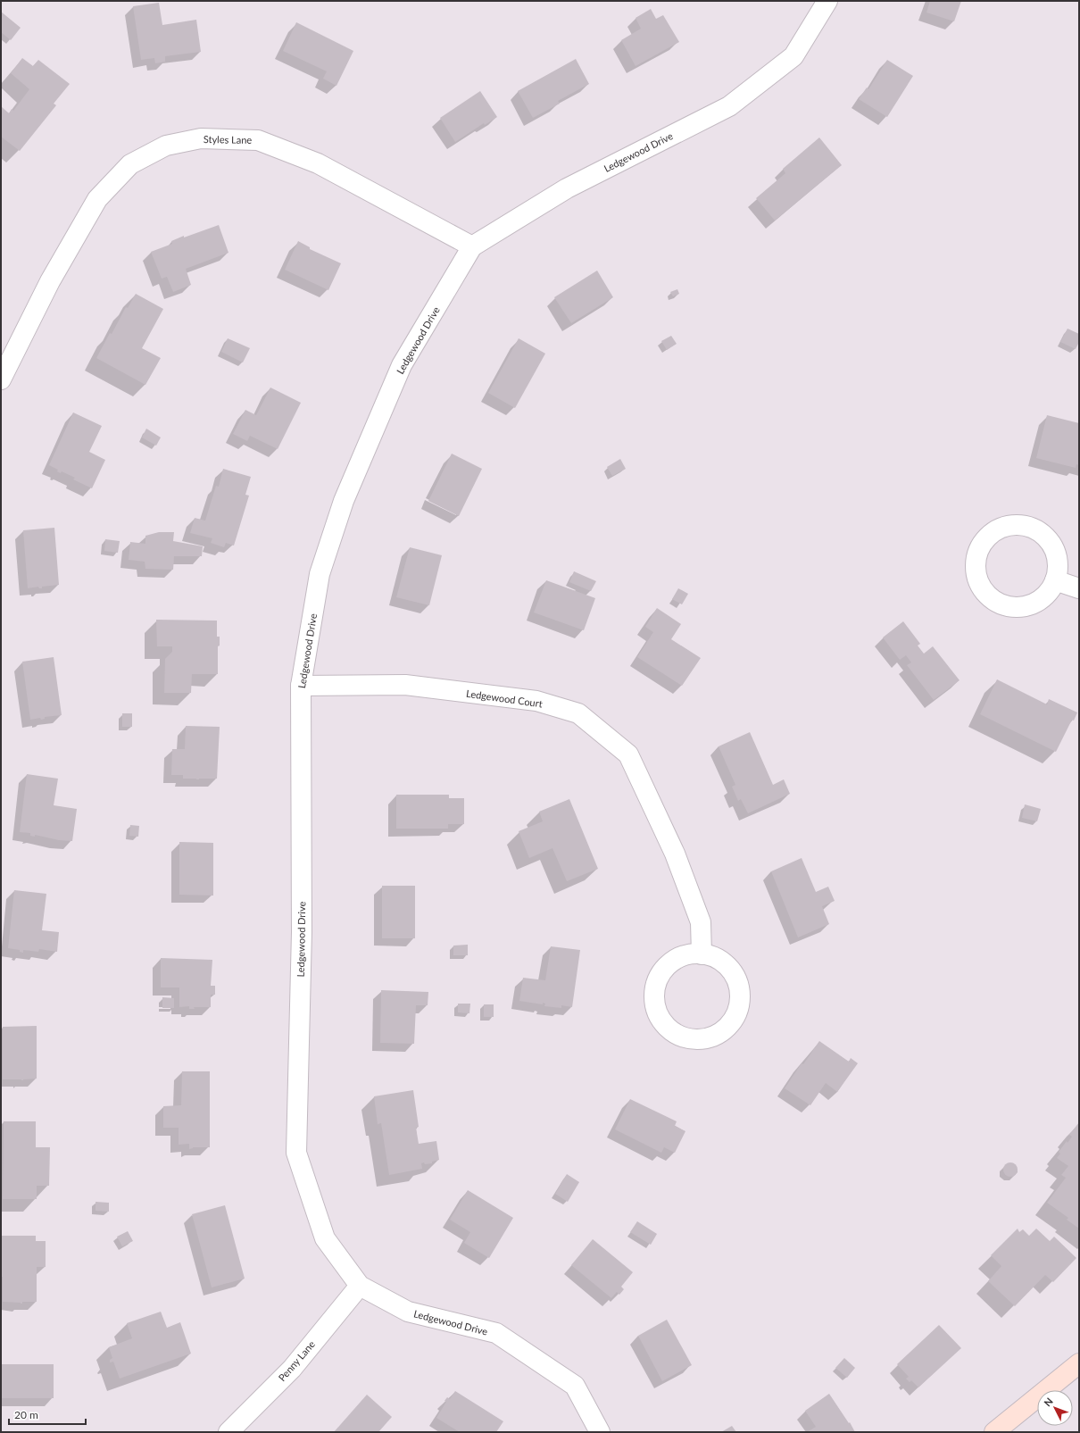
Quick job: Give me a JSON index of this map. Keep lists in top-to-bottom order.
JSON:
{
  "streets": {
    "street": [
      "Styles Lane",
      "Ledgewood Drive",
      "Ledgewood Court",
      "Penny Lane"
    ]
  },
  "crossings": [
    ["Styles Lane", "Ledgewood Drive"],
    ["Ledgewood Drive", "Ledgewood Court"],
    ["Ledgewood Drive", "Penny Lane"]
  ],
  "scale_bar": "20 m",
  "north": "top left"
}
